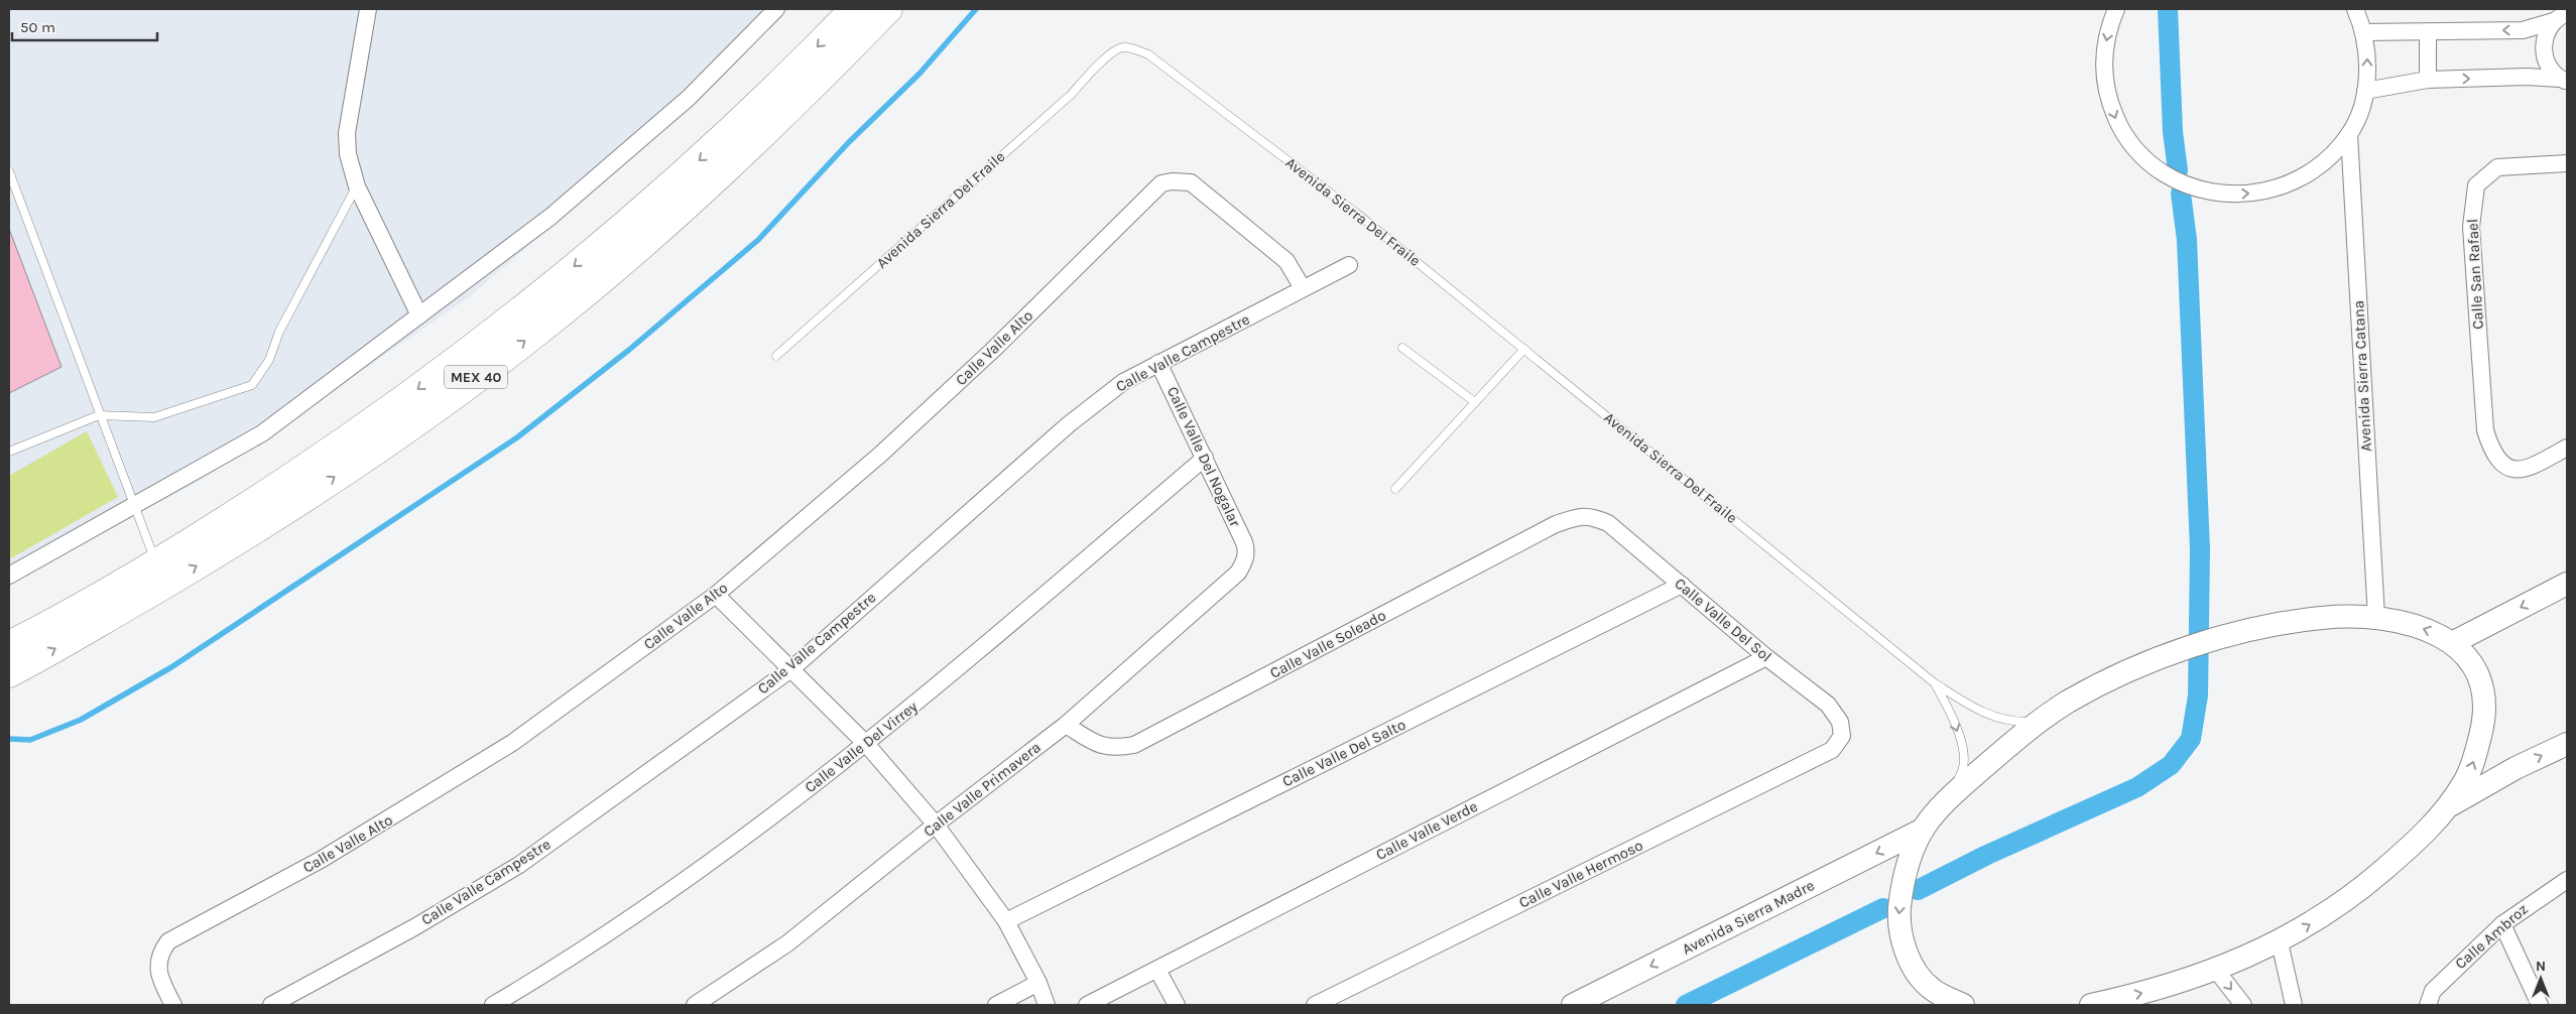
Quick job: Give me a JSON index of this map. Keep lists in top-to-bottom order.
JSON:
{
  "streets": {
    "highway": ["MEX 40"],
    "street": [
      "Calle San Rafael",
      "Calle Valle Alto",
      "Calle Valle Campestre",
      "Avenida Sierra Catana",
      "Calle Valle Del Nogalar",
      "Calle Valle Del Sol",
      "Calle Valle Soleado",
      "Calle Valle Del Virrey",
      "Calle Valle Del Salto",
      "Calle Valle Primavera",
      "Calle Valle Verde",
      "Calle Valle Hermoso",
      "Avenida Sierra Madre",
      "Calle Ambroz"
    ],
    "lane": ["Avenida Sierra Del Fraile"]
  },
  "crossings": [
    ["Avenida Sierra Del Fraile", "Avenida Sierra Madre"],
    ["Calle Valle Alto", "Calle Valle Campestre"],
    ["Calle Valle Campestre", "Calle Valle Del Nogalar"],
    ["Calle Valle Del Nogalar", "Calle Valle Del Virrey"],
    ["Calle Valle Del Nogalar", "Calle Valle Primavera"],
    ["Calle Valle Del Sol", "Calle Valle Soleado"],
    ["Calle Valle Del Sol", "Calle Valle Del Salto"],
    ["Calle Valle Del Sol", "Calle Valle Verde"],
    ["Calle Valle Del Sol", "Calle Valle Hermoso"],
    ["Calle Valle Soleado", "Calle Valle Primavera"]
  ],
  "one_way": ["Avenida Sierra Madre"],
  "scale_bar": "50 m",
  "north": "top"
}
